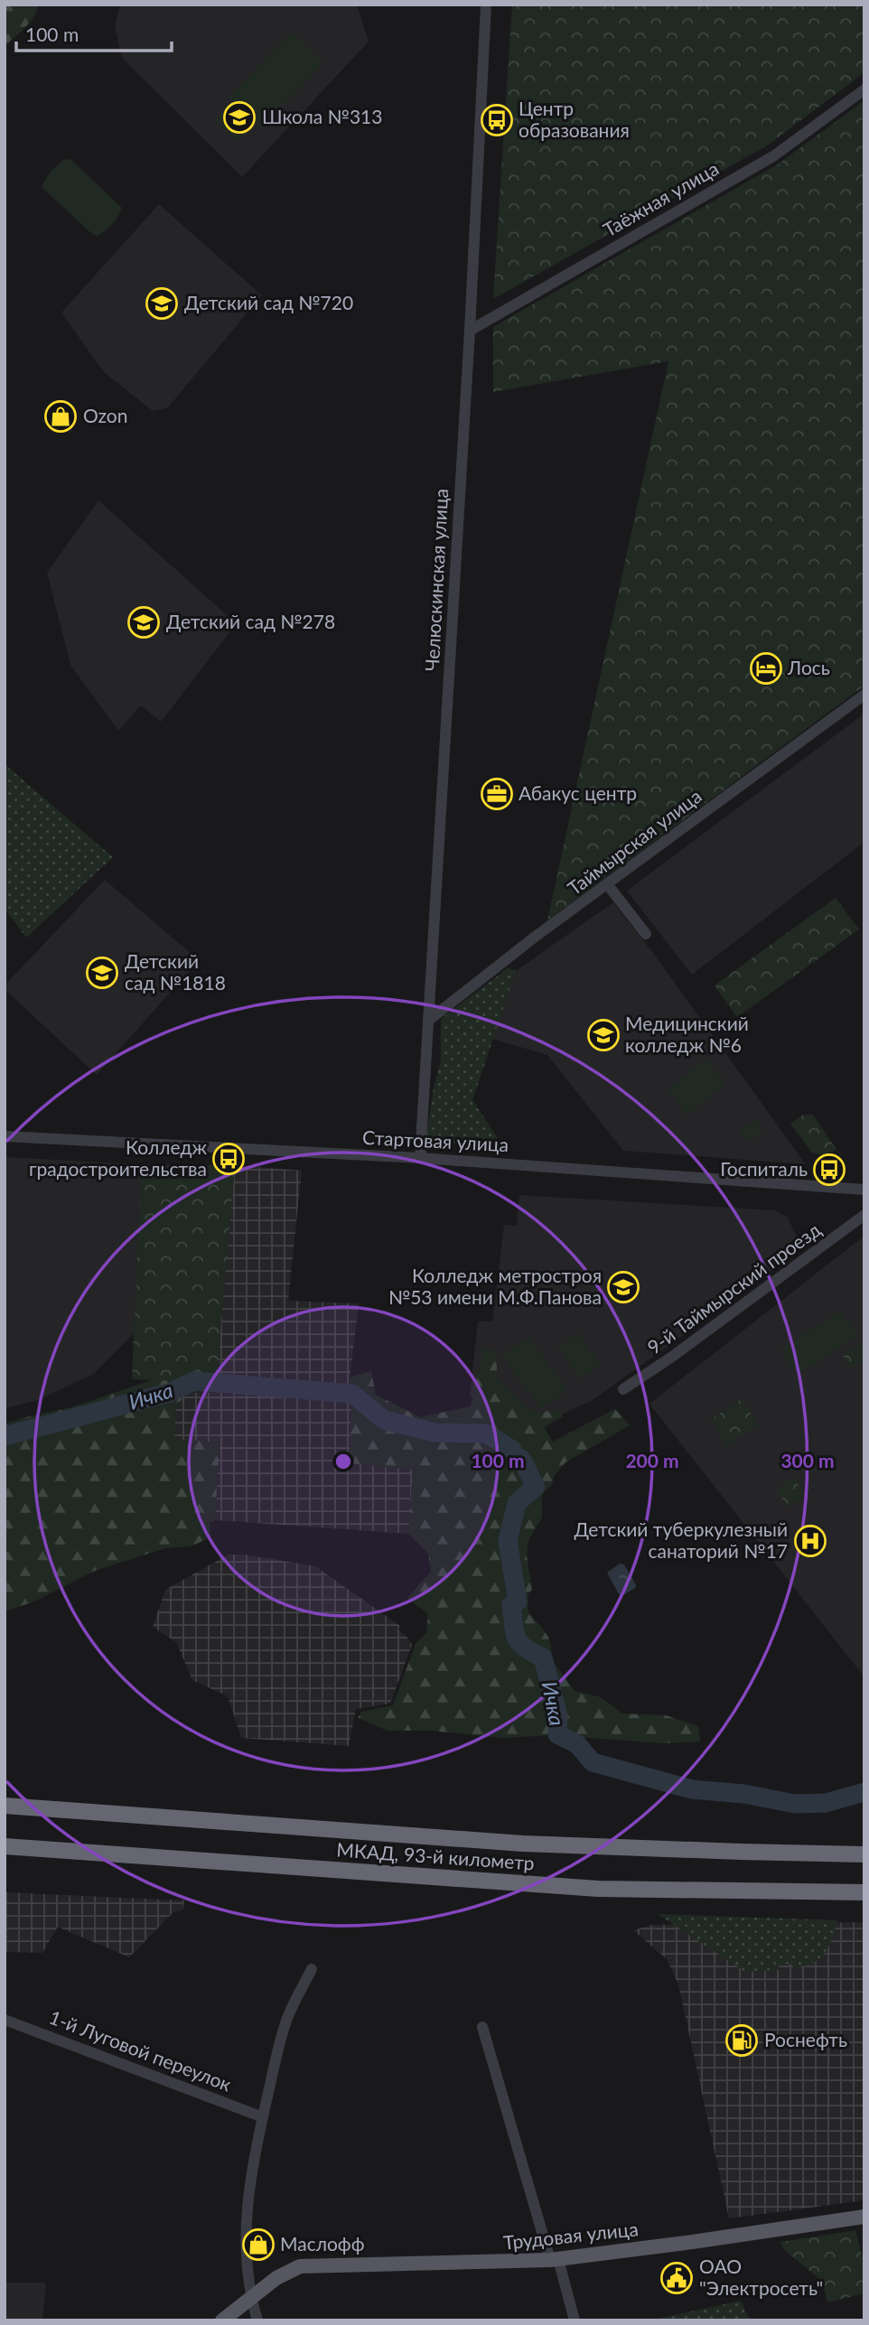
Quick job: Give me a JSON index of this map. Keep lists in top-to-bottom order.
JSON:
{
  "streets": {
    "highway": ["МКАД, 93-й километр"],
    "main road": ["Трудовая улица"],
    "street": [
      "Таёжная улица",
      "Челюскинская улица",
      "Таймырская улица",
      "Стартовая улица",
      "9-й Таймырский проезд",
      "1-й Луговой переулок"
    ]
  },
  "crossings": [
    ["Таёжная улица", "Челюскинская улица"],
    ["Челюскинская улица", "Таймырская улица"],
    ["Челюскинская улица", "Стартовая улица"]
  ],
  "water": ["Ичка"],
  "places": {
    "school or university": [
      "Школа №313",
      "Детский сад №720",
      "Детский сад №278",
      "Детский сад №1818",
      "Медицинский колледж №6",
      "Колледж метростроя №53 имени М.Ф.Панова"
    ],
    "bus stop": ["Центр образования", "Колледж градостроительства", "Госпиталь"],
    "shop": ["Ozon", "Маслофф"],
    "hotel": ["Лось"],
    "office": ["Абакус центр"],
    "hospital": ["Детский туберкулезный санаторий №17"],
    "fuel station": ["Роснефть"],
    "public building": ["ОАО \"Электросеть\""]
  },
  "scale_bar": "100 m",
  "rings": ["100 m", "200 m", "300 m"]
}
